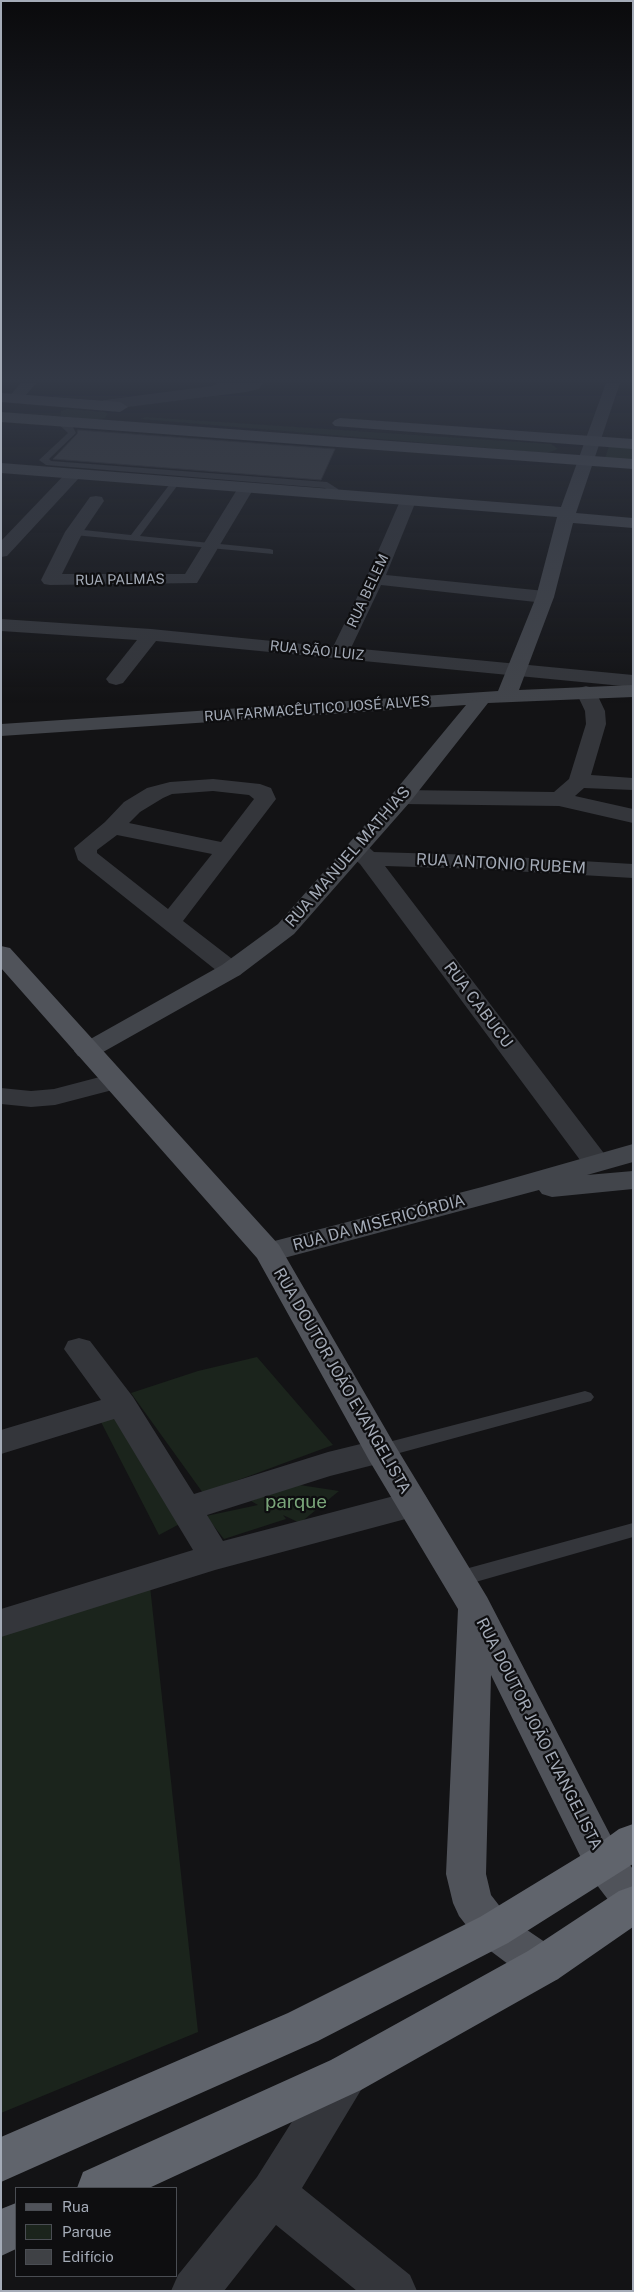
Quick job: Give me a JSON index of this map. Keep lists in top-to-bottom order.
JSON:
{
  "streets": {
    "main road": ["RUA DOUTOR JOÃO EVANGELISTA"],
    "street": [
      "RUA PALMAS",
      "RUA BELEM",
      "RUA SÃO LUIZ",
      "RUA FARMACÊUTICO JOSÉ ALVES",
      "RUA MANUEL MATHIAS",
      "RUA ANTONIO RUBEM",
      "RUA CABUCU",
      "RUA DA MISERICÓRDIA"
    ]
  },
  "crossings": [
    ["RUA BELEM", "RUA SÃO LUIZ"],
    ["RUA FARMACÊUTICO JOSÉ ALVES", "RUA MANUEL MATHIAS"],
    ["RUA MANUEL MATHIAS", "RUA ANTONIO RUBEM"],
    ["RUA MANUEL MATHIAS", "RUA CABUCU"],
    ["RUA MANUEL MATHIAS", "RUA DOUTOR JOÃO EVANGELISTA"],
    ["RUA ANTONIO RUBEM", "RUA CABUCU"],
    ["RUA CABUCU", "RUA DA MISERICÓRDIA"],
    ["RUA DA MISERICÓRDIA", "RUA DOUTOR JOÃO EVANGELISTA"]
  ],
  "parks": ["parque"],
  "legend": ["Rua", "Parque", "Edifício"]
}
